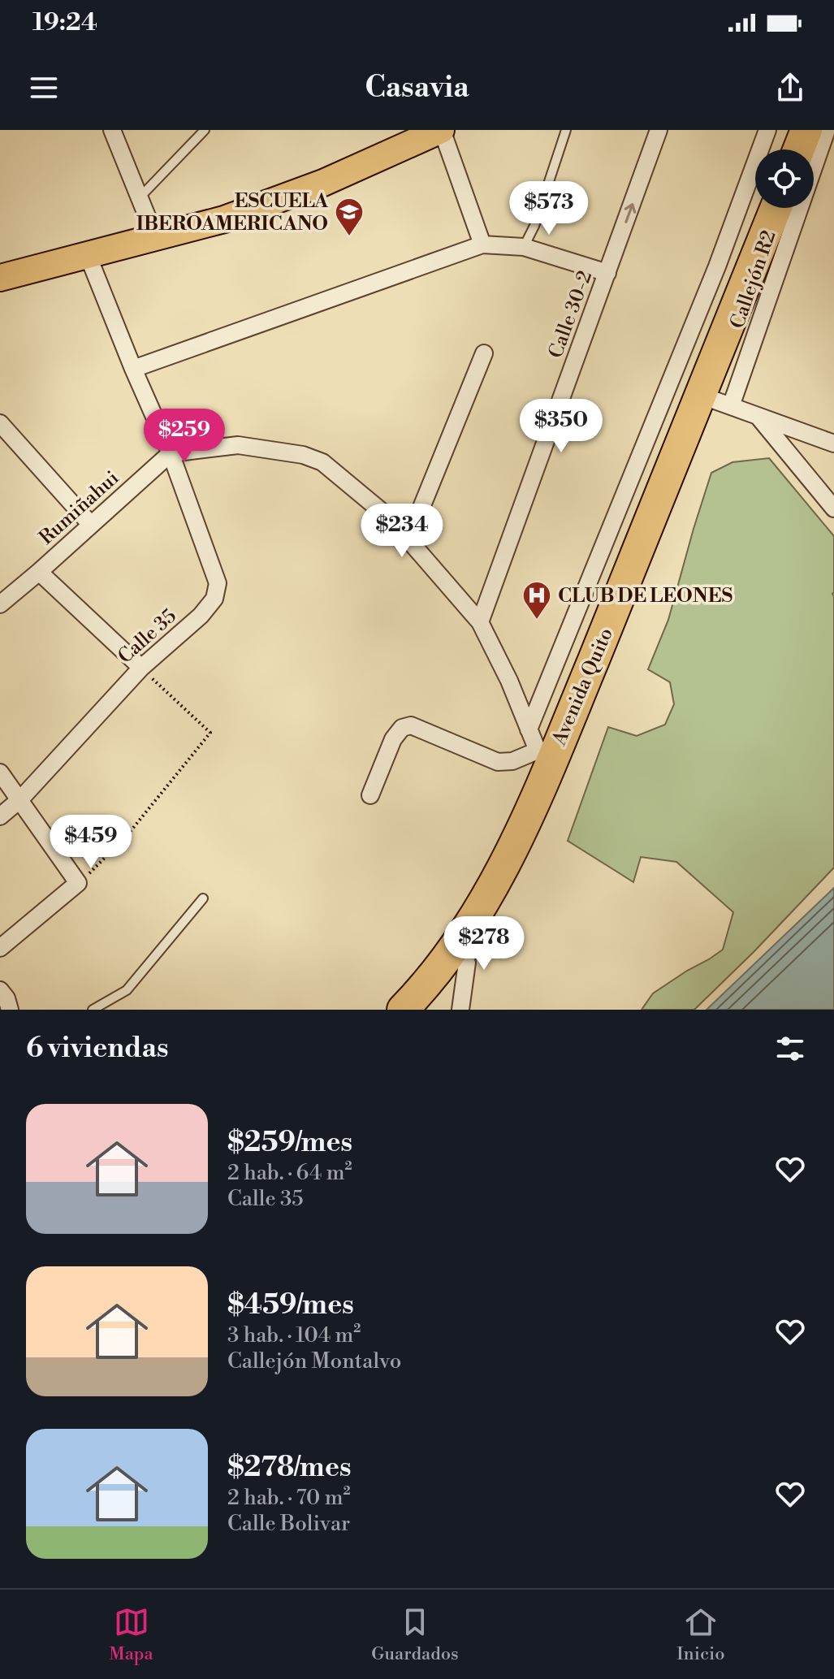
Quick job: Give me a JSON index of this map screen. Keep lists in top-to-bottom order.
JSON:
{
  "streets": {
    "highway": ["Avenida Quito"],
    "street": [
      "Callejón R2",
      "Calle 30-2",
      "Rumiñahui",
      "Calle 35"
    ]
  },
  "crossings": [
    ["Rumiñahui", "Calle 35"]
  ],
  "places": {
    "school or university": ["ESCUELA IBEROAMERICANO"],
    "hospital": ["CLUB DE LEONES"]
  },
  "page": {
    "status": "19:24",
    "header": "Casavia",
    "price": [
      "$573",
      "$350",
      "$259",
      "$234",
      "$459",
      "$278"
    ],
    "heading": "6 viviendas",
    "list": [
      {
        "name": "$259/mes",
        "note": "2 hab. · 64 m² · Calle 35"
      },
      {
        "name": "$459/mes",
        "note": "3 hab. · 104 m² · Callejón Montalvo"
      },
      {
        "name": "$278/mes",
        "note": "2 hab. · 70 m² · Calle Bolivar"
      }
    ],
    "tabs": ["Mapa", "Guardados", "Inicio"]
  }
}
